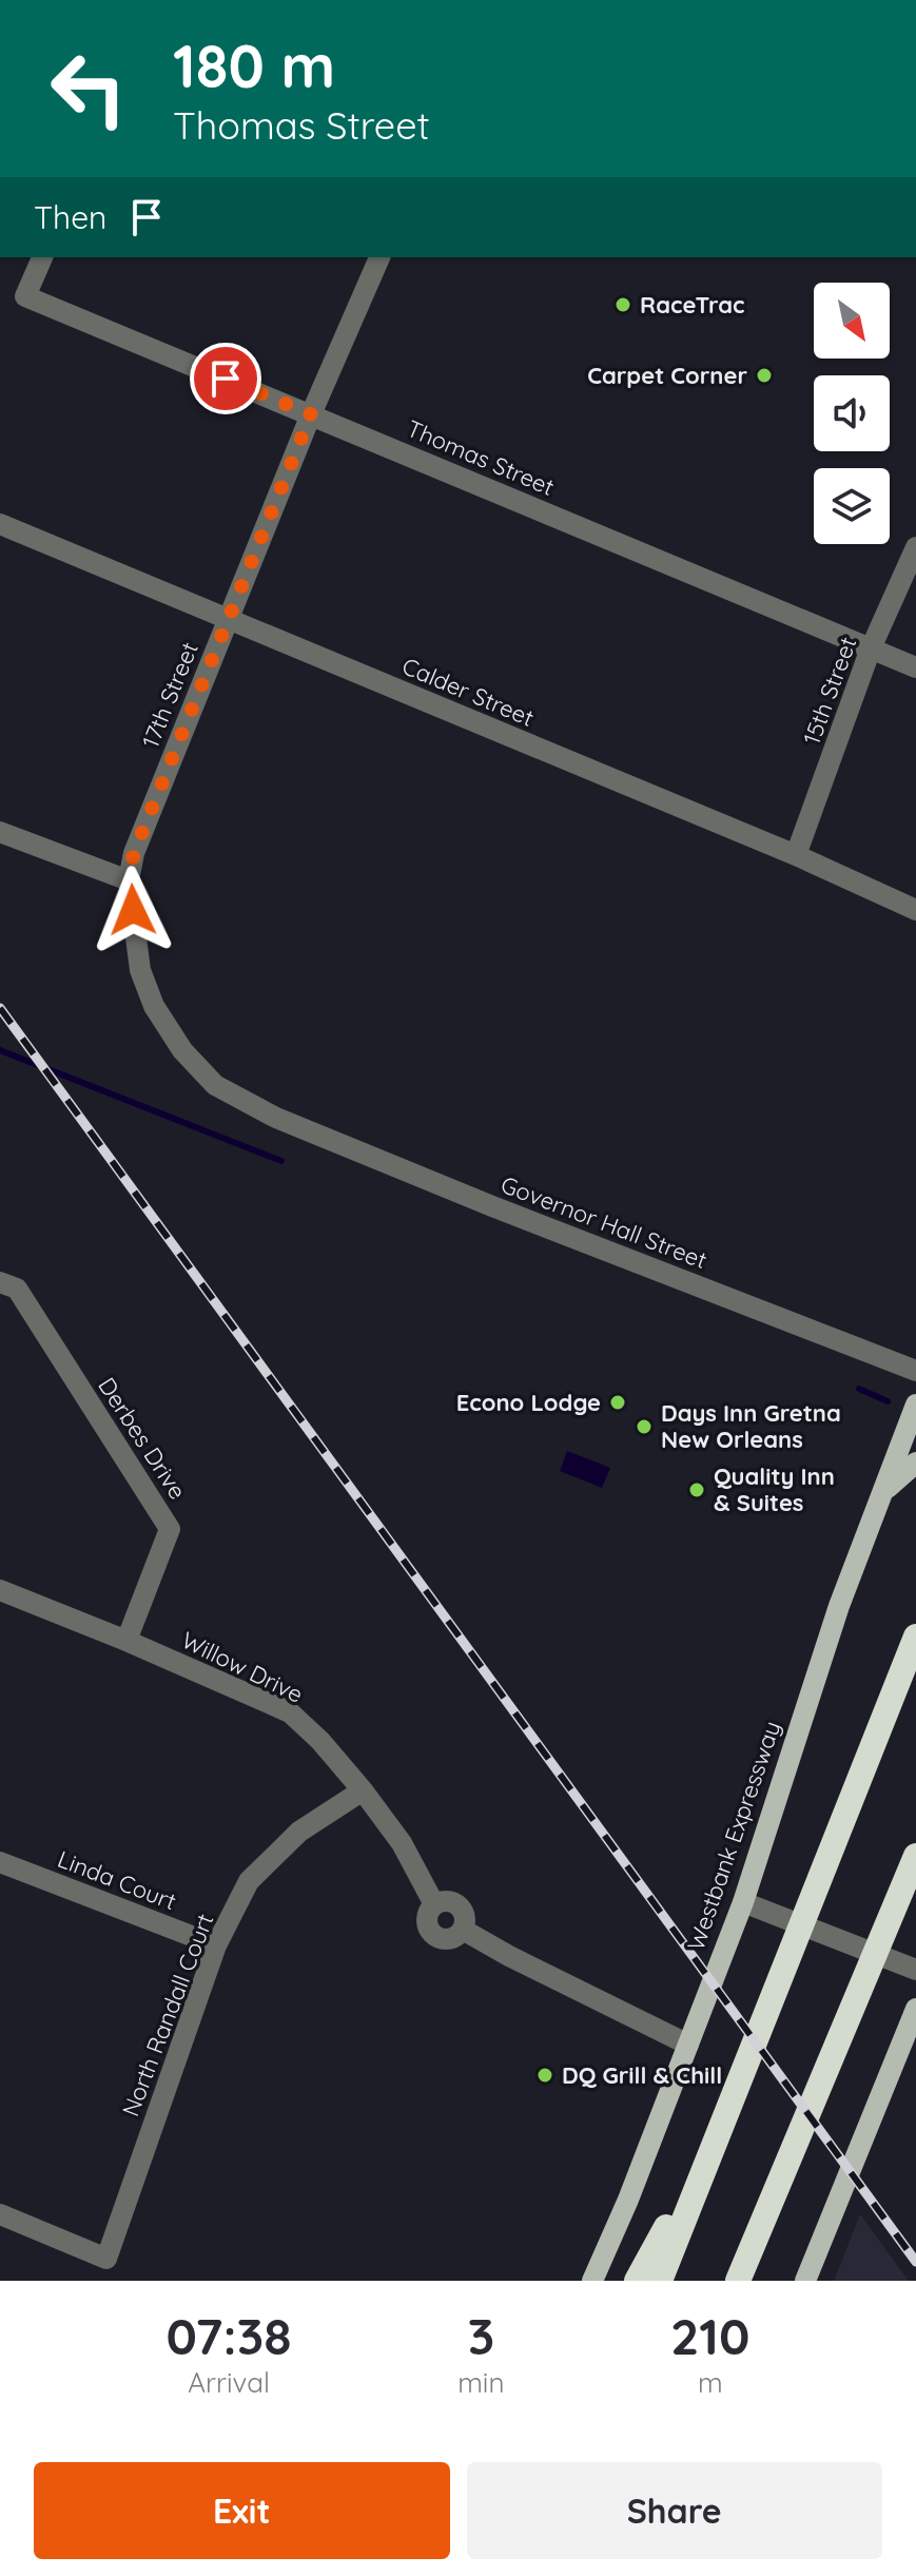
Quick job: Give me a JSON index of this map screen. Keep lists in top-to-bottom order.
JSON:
{
  "streets": {
    "main road": ["Westbank Expressway"],
    "street": [
      "Thomas Street",
      "15th Street",
      "Calder Street",
      "17th Street",
      "Governor Hall Street",
      "Derbes Drive",
      "Willow Drive",
      "Linda Court",
      "North Randall Court"
    ]
  },
  "crossings": [
    ["Thomas Street", "15th Street"],
    ["Thomas Street", "17th Street"],
    ["15th Street", "Calder Street"],
    ["Calder Street", "17th Street"],
    ["17th Street", "Governor Hall Street"],
    ["Derbes Drive", "Willow Drive"],
    ["Willow Drive", "Westbank Expressway"],
    ["Willow Drive", "North Randall Court"],
    ["Linda Court", "North Randall Court"]
  ],
  "places": [
    "RaceTrac",
    "Carpet Corner",
    "Econo Lodge",
    "Days Inn Gretna New Orleans",
    "Quality Inn & Suites",
    "DQ Grill & Chill"
  ],
  "north": "bottom right",
  "page": {
    "turn": ["180 m", "Thomas Street"],
    "then": "Then",
    "eta": [
      "07:38",
      "Arrival",
      "3",
      "min",
      "210",
      "m"
    ],
    "buttons": ["Exit", "Share"]
  }
}
